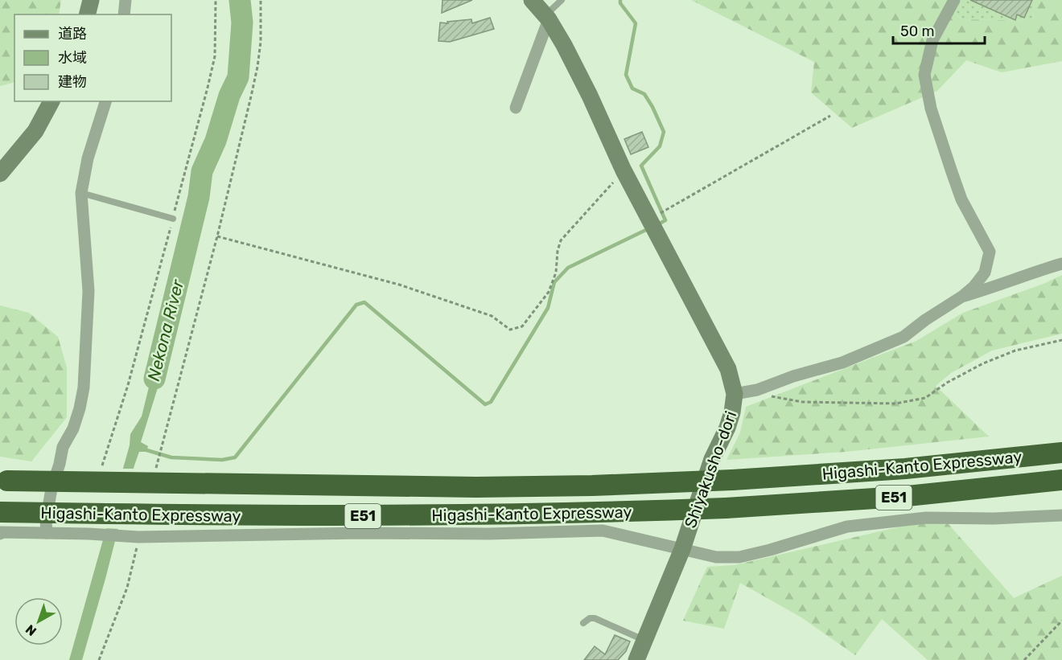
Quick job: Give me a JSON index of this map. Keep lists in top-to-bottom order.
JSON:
{
  "streets": {
    "highway": ["Higashi-Kanto Expressway", "E51"],
    "street": ["Shiyakusho-dori"]
  },
  "water": ["Nekona River"],
  "legend": ["道路", "水域", "建物"],
  "scale_bar": "50 m",
  "north": "bottom left"
}
